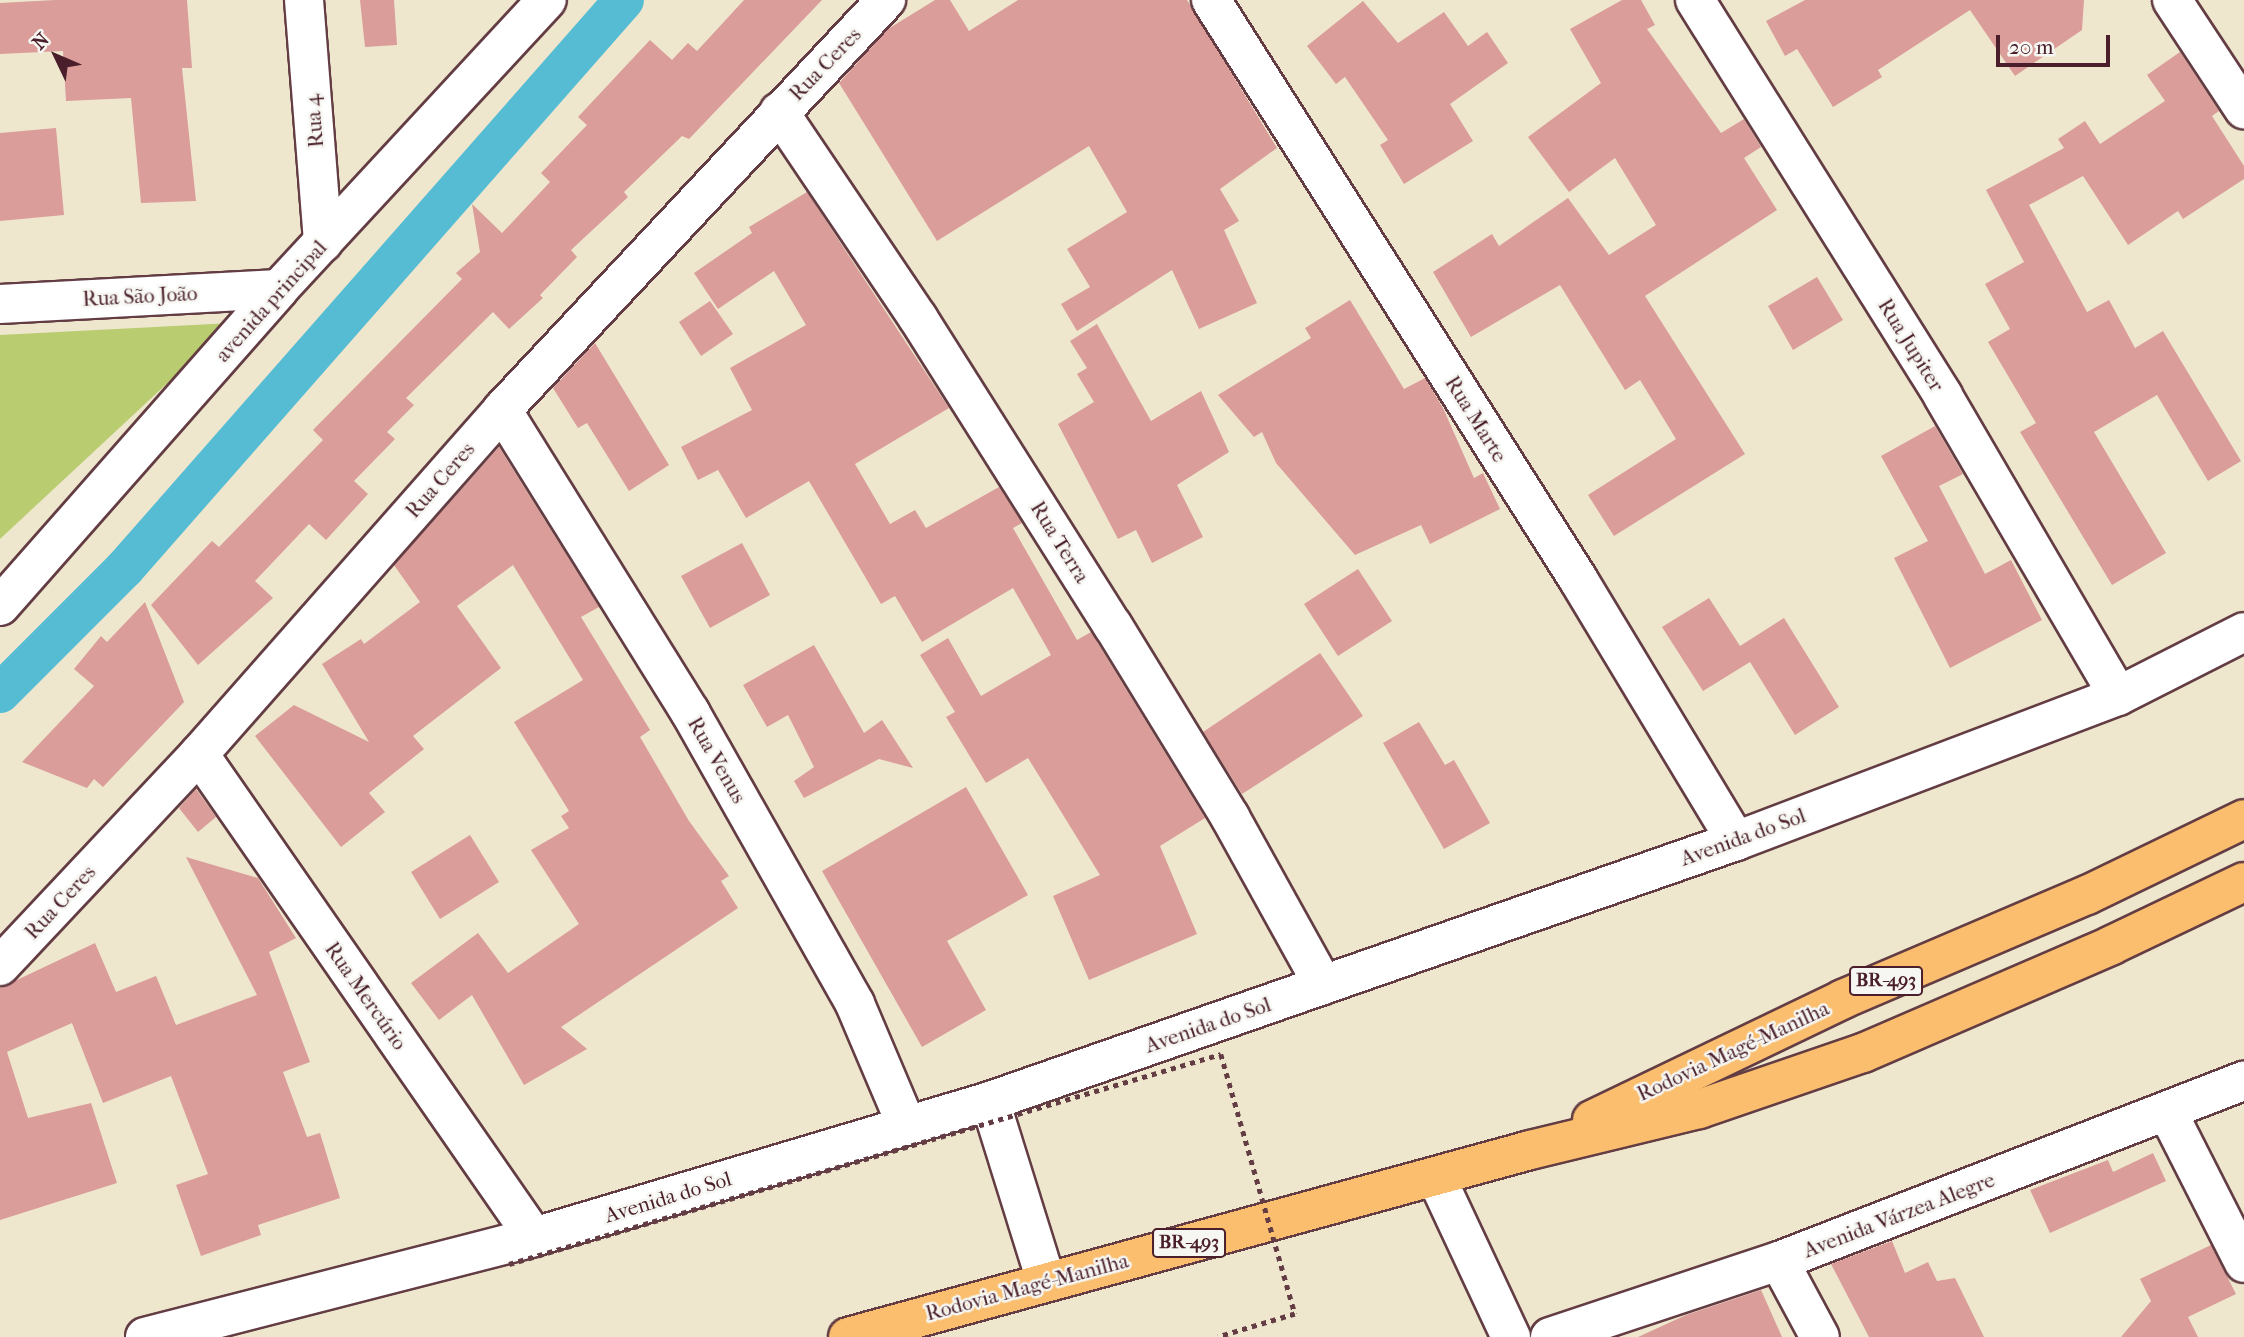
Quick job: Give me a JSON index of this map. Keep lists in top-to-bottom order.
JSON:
{
  "streets": {
    "highway": ["BR-493", "Rodovia Magé-Manilha"],
    "street": [
      "Rua Ceres",
      "Rua 4",
      "Rua São João",
      "avenida principal",
      "Rua Jupiter",
      "Rua Marte",
      "Rua Terra",
      "Rua Venus",
      "Avenida do Sol",
      "Rua Mercúrio",
      "Avenida Várzea Alegre"
    ]
  },
  "crossings": [
    ["Rua Ceres", "Rua Terra"],
    ["Rua Ceres", "Rua Venus"],
    ["Rua Ceres", "Rua Mercúrio"],
    ["Rua 4", "avenida principal"],
    ["Rua São João", "avenida principal"],
    ["Rua Jupiter", "Avenida do Sol"],
    ["Rua Marte", "Avenida do Sol"],
    ["Rua Terra", "Avenida do Sol"],
    ["Rua Venus", "Avenida do Sol"],
    ["Avenida do Sol", "Rua Mercúrio"]
  ],
  "scale_bar": "20 m",
  "north": "top left"
}
